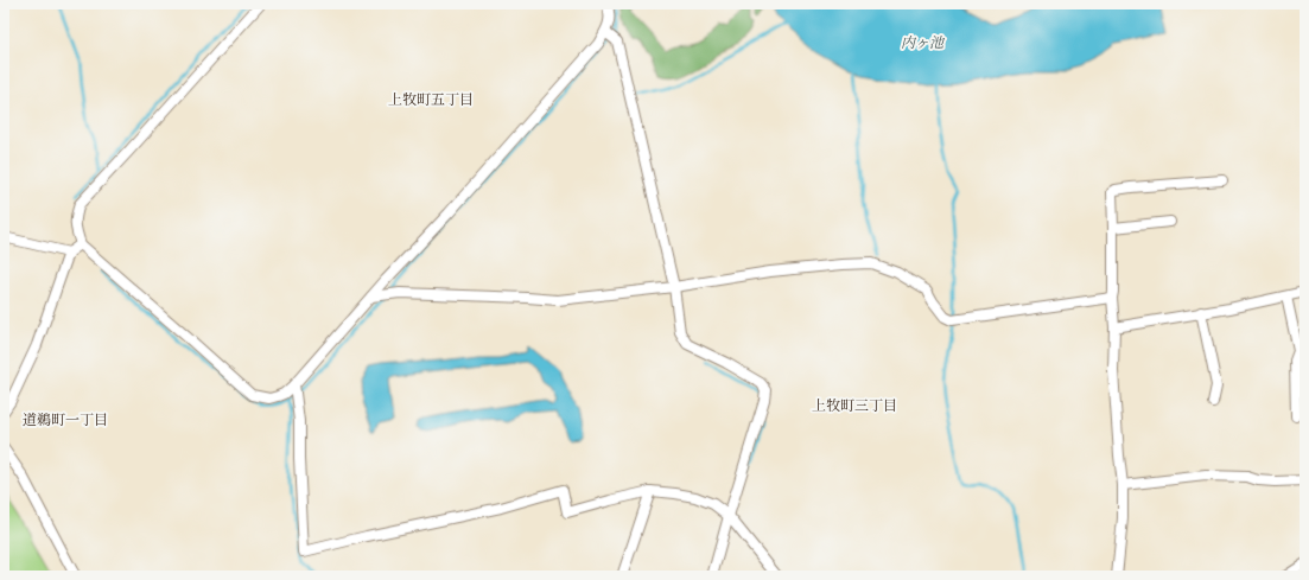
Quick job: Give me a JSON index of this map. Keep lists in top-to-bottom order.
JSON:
{
  "districts": ["上牧町五丁目", "上牧町三丁目", "道鵜町一丁目"],
  "water": ["内ヶ池"]
}
